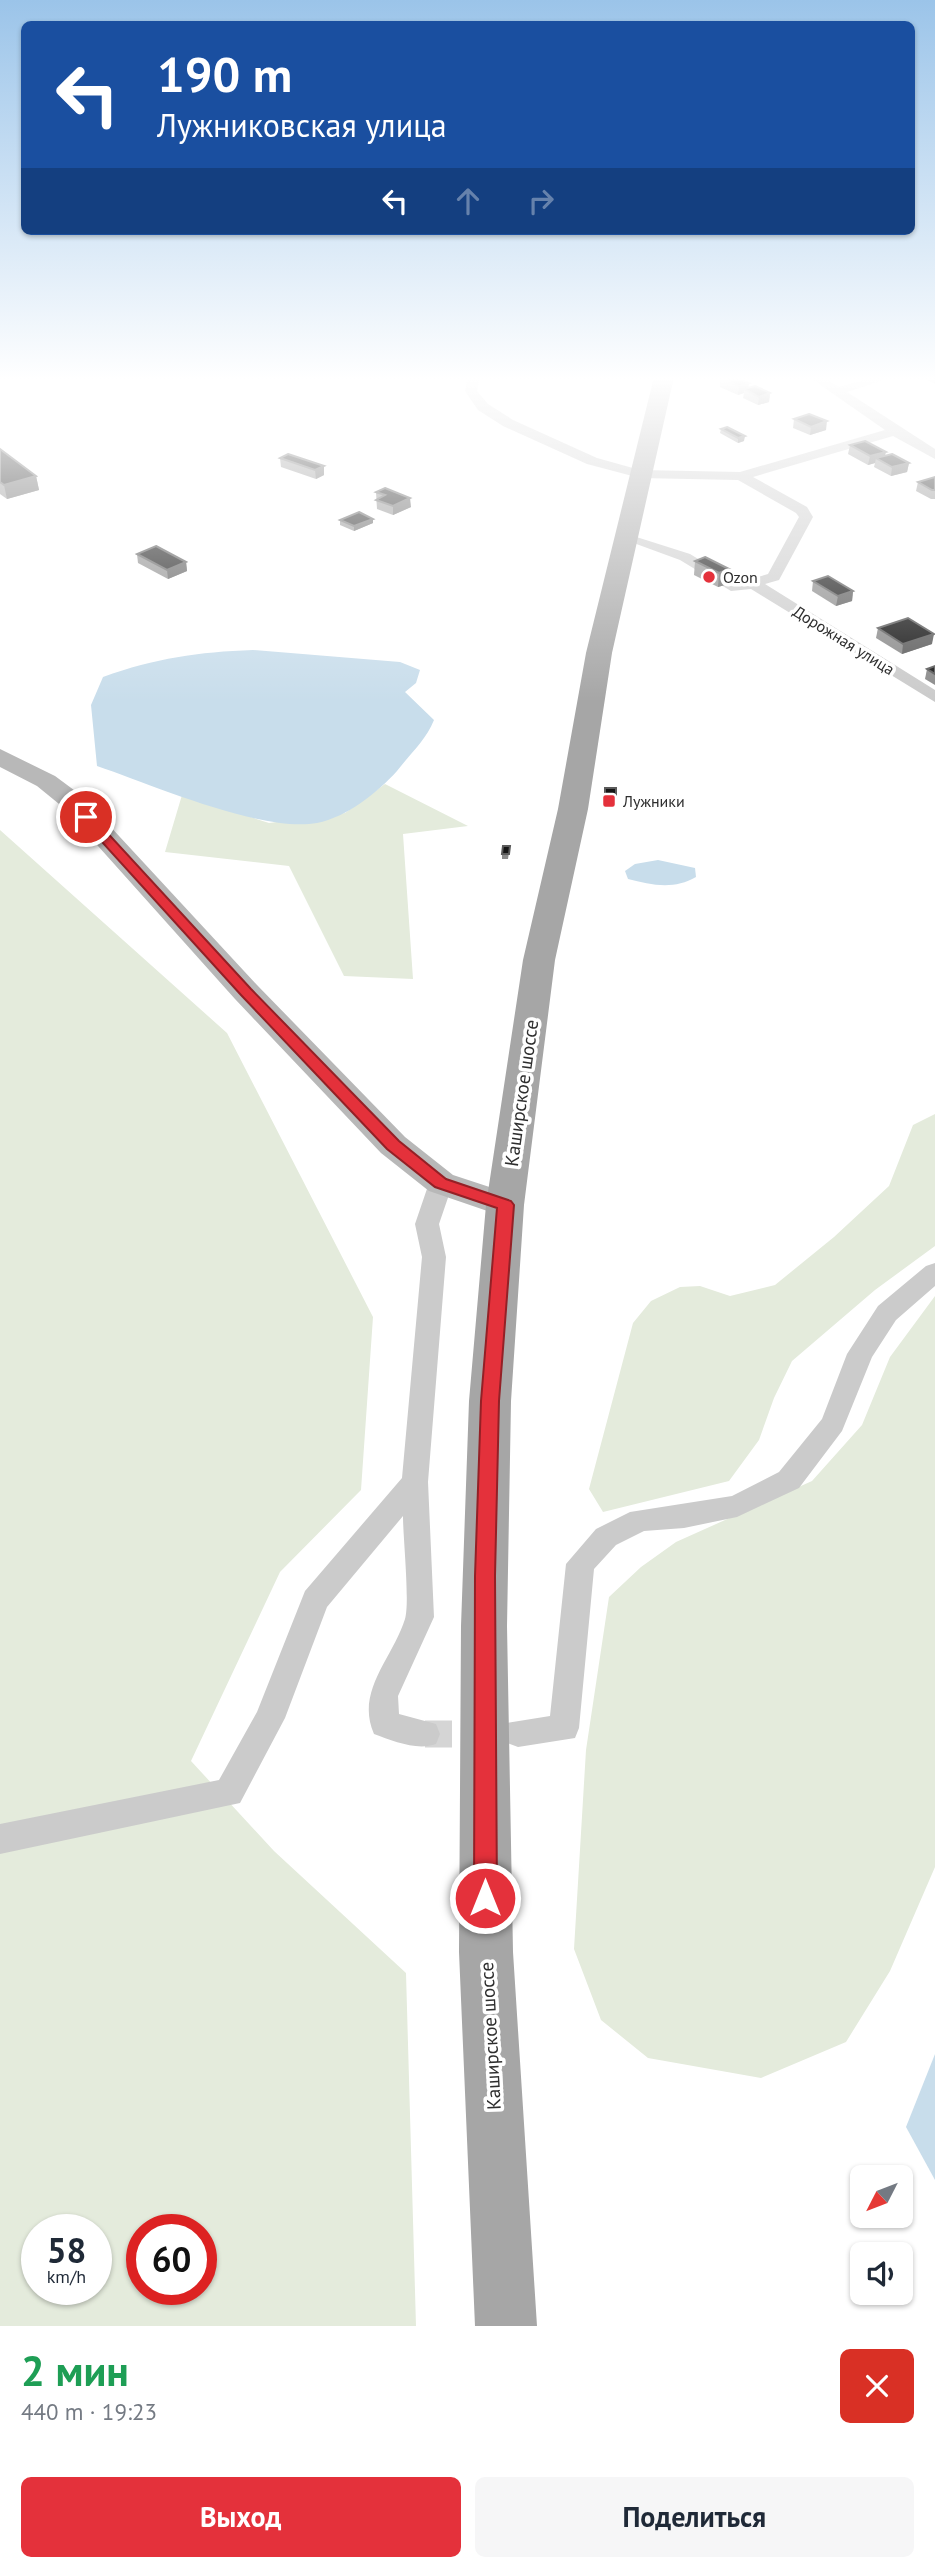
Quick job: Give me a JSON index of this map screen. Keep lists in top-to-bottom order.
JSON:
{
  "streets": {
    "main road": ["Каширское шоссе"],
    "street": ["Дорожная улица"]
  },
  "places": {
    "other": ["Ozon"],
    "transit": ["Лужники"]
  },
  "north": "bottom left",
  "page": {
    "turn": ["190 m", "Лужниковская улица"],
    "speed": "58 km/h",
    "limit": "60",
    "heading": ["2 мин", "440 m · 19:23"],
    "buttons": ["Выход", "Поделиться"]
  }
}
